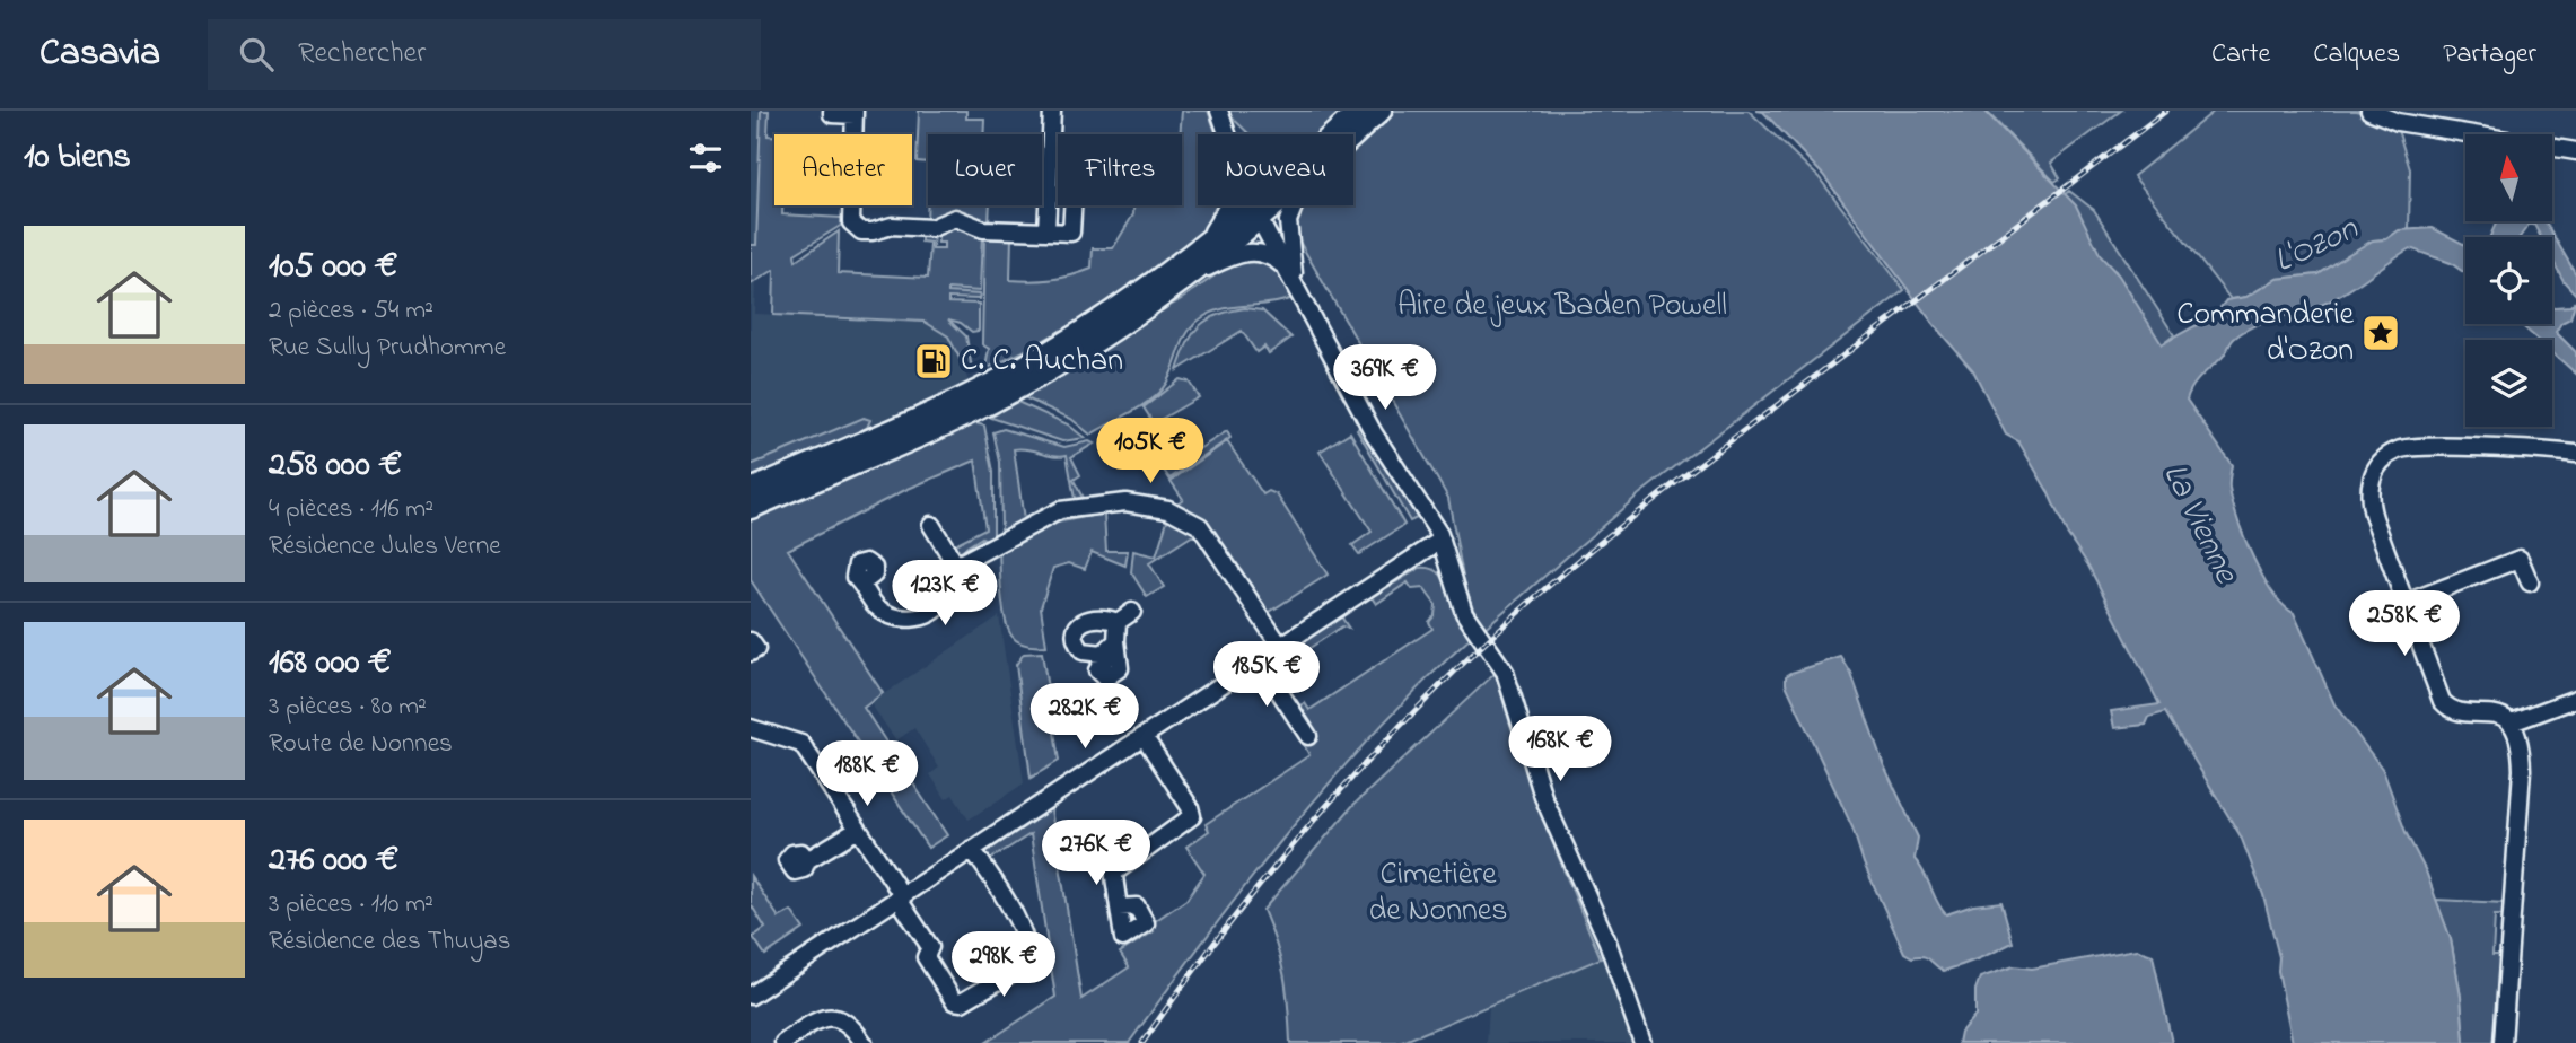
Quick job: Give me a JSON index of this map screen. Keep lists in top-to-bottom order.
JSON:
{
  "water": ["L'Ozon", "La Vienne"],
  "parks": ["Aire de jeux Baden Powell", "Cimetière de Nonnes"],
  "places": {
    "place": ["Commanderie d'Ozon"],
    "fuel station": ["C. C. Auchan"]
  },
  "north": "top",
  "page": {
    "header": "Casavia",
    "search": "Rechercher",
    "nav": ["Carte", "Calques", "Partager"],
    "heading": "10 biens",
    "chip": [
      "Acheter",
      "Louer",
      "Filtres",
      "Nouveau"
    ],
    "list": [
      {
        "name": "105 000 €",
        "note": "2 pièces · 54 m² · Rue Sully Prudhomme"
      },
      {
        "name": "258 000 €",
        "note": "4 pièces · 116 m² · Résidence Jules Verne"
      },
      {
        "name": "168 000 €",
        "note": "3 pièces · 80 m² · Route de Nonnes"
      },
      {
        "name": "276 000 €",
        "note": "3 pièces · 110 m² · Résidence des Thuyas"
      }
    ],
    "price": [
      "369K €",
      "105K €",
      "123K €",
      "258K €",
      "185K €",
      "282K €",
      "168K €",
      "188K €",
      "276K €",
      "298K €"
    ]
  }
}
